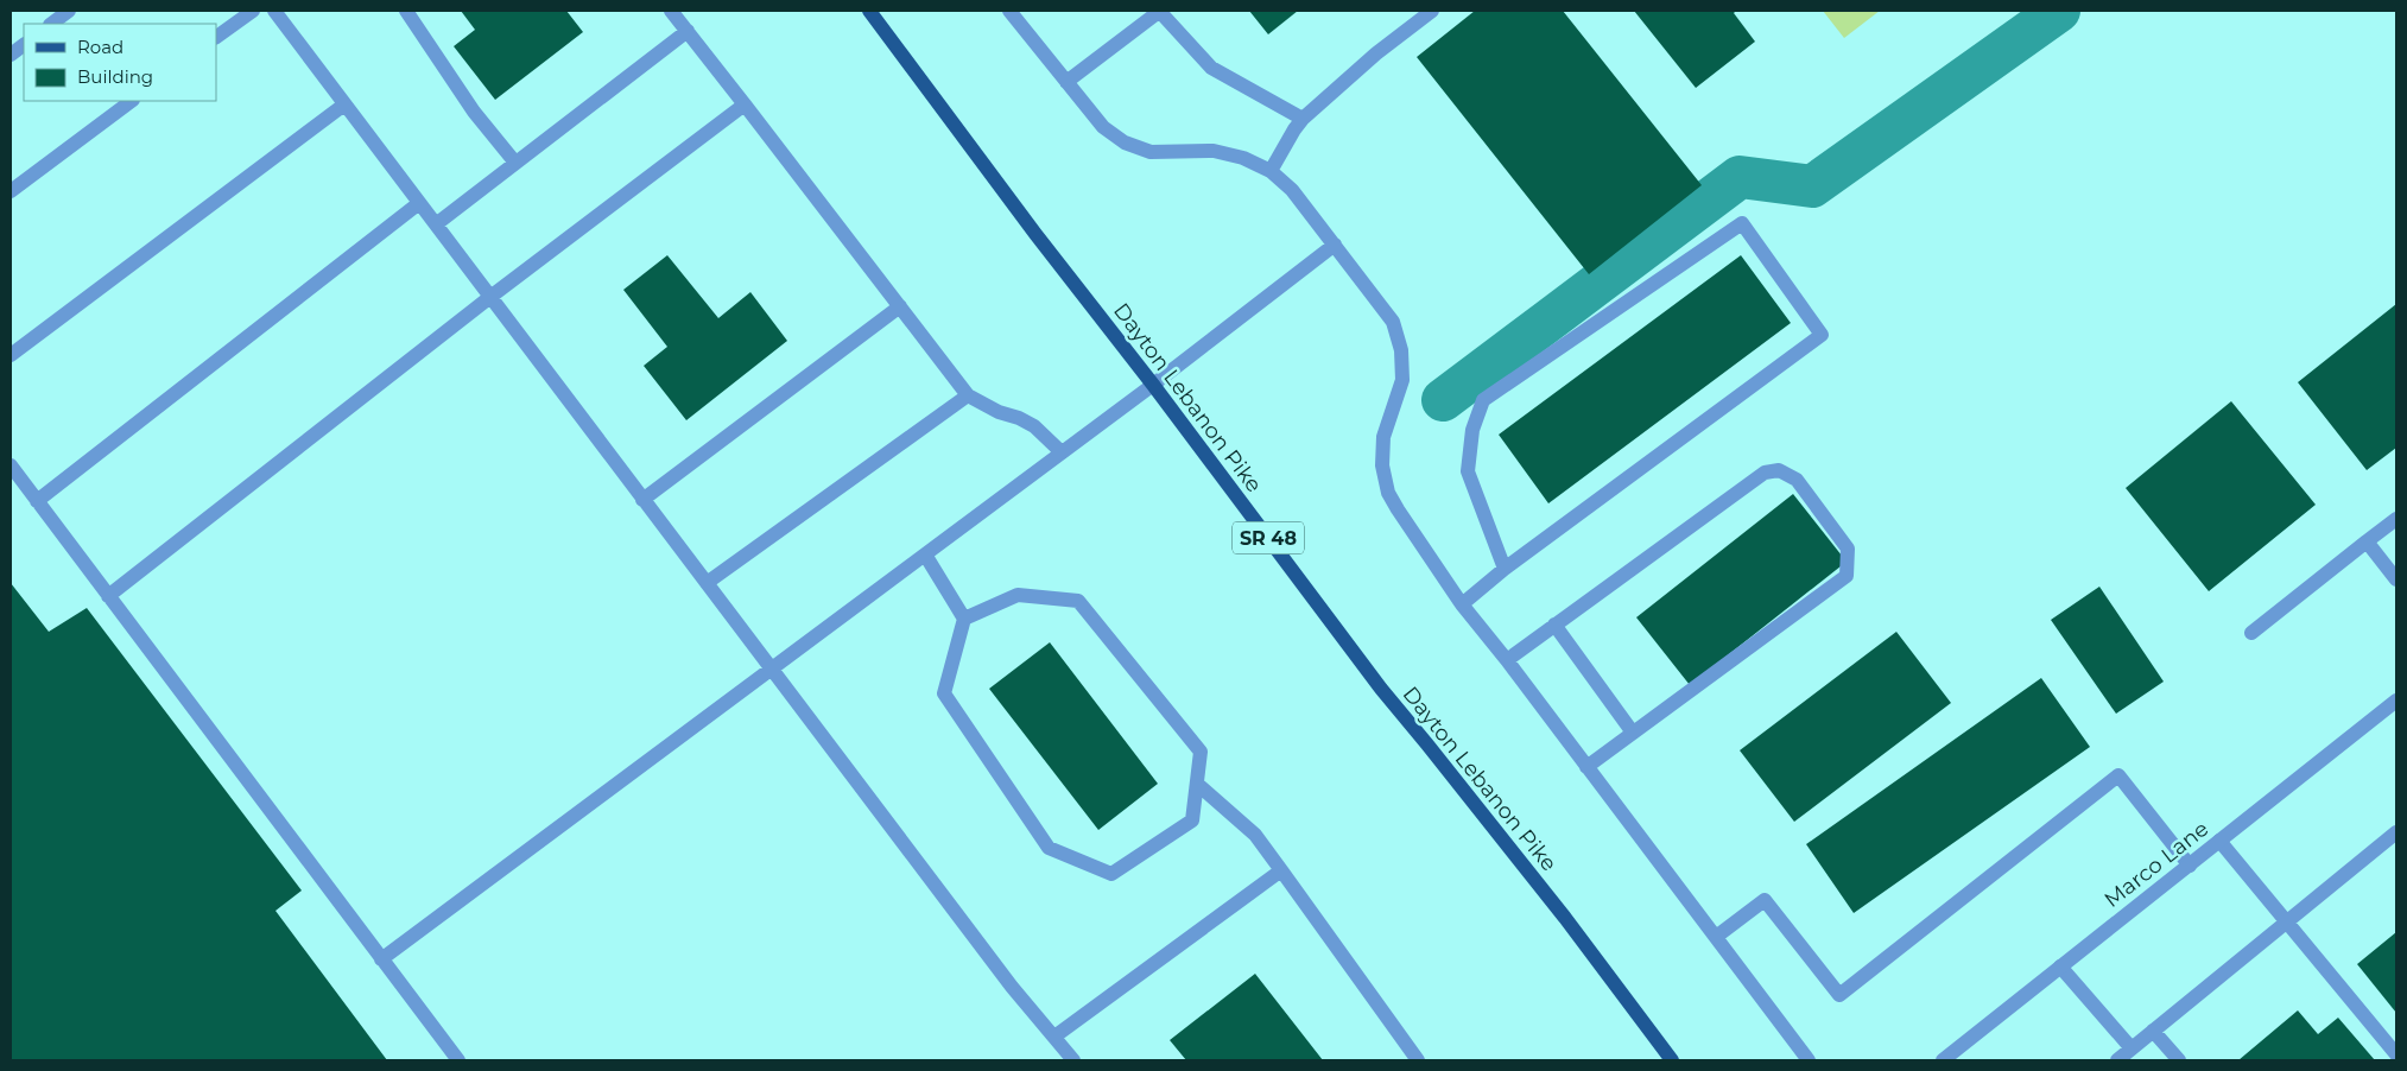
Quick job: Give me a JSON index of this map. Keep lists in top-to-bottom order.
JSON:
{
  "streets": {
    "main road": ["Dayton Lebanon Pike", "SR 48"],
    "street": ["Marco Lane"]
  },
  "legend": ["Road", "Building"]
}
